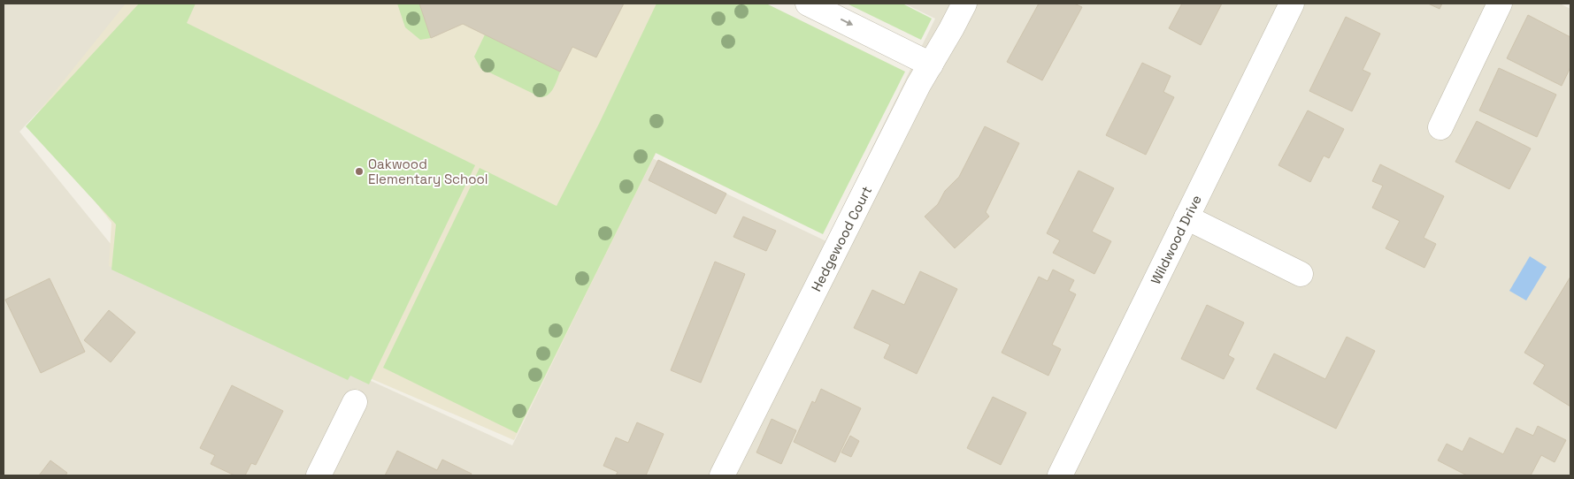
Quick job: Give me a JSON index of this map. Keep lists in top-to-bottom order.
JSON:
{
  "streets": {
    "street": ["Hedgewood Court", "Wildwood Drive"]
  },
  "places": ["Oakwood Elementary School"]
}
